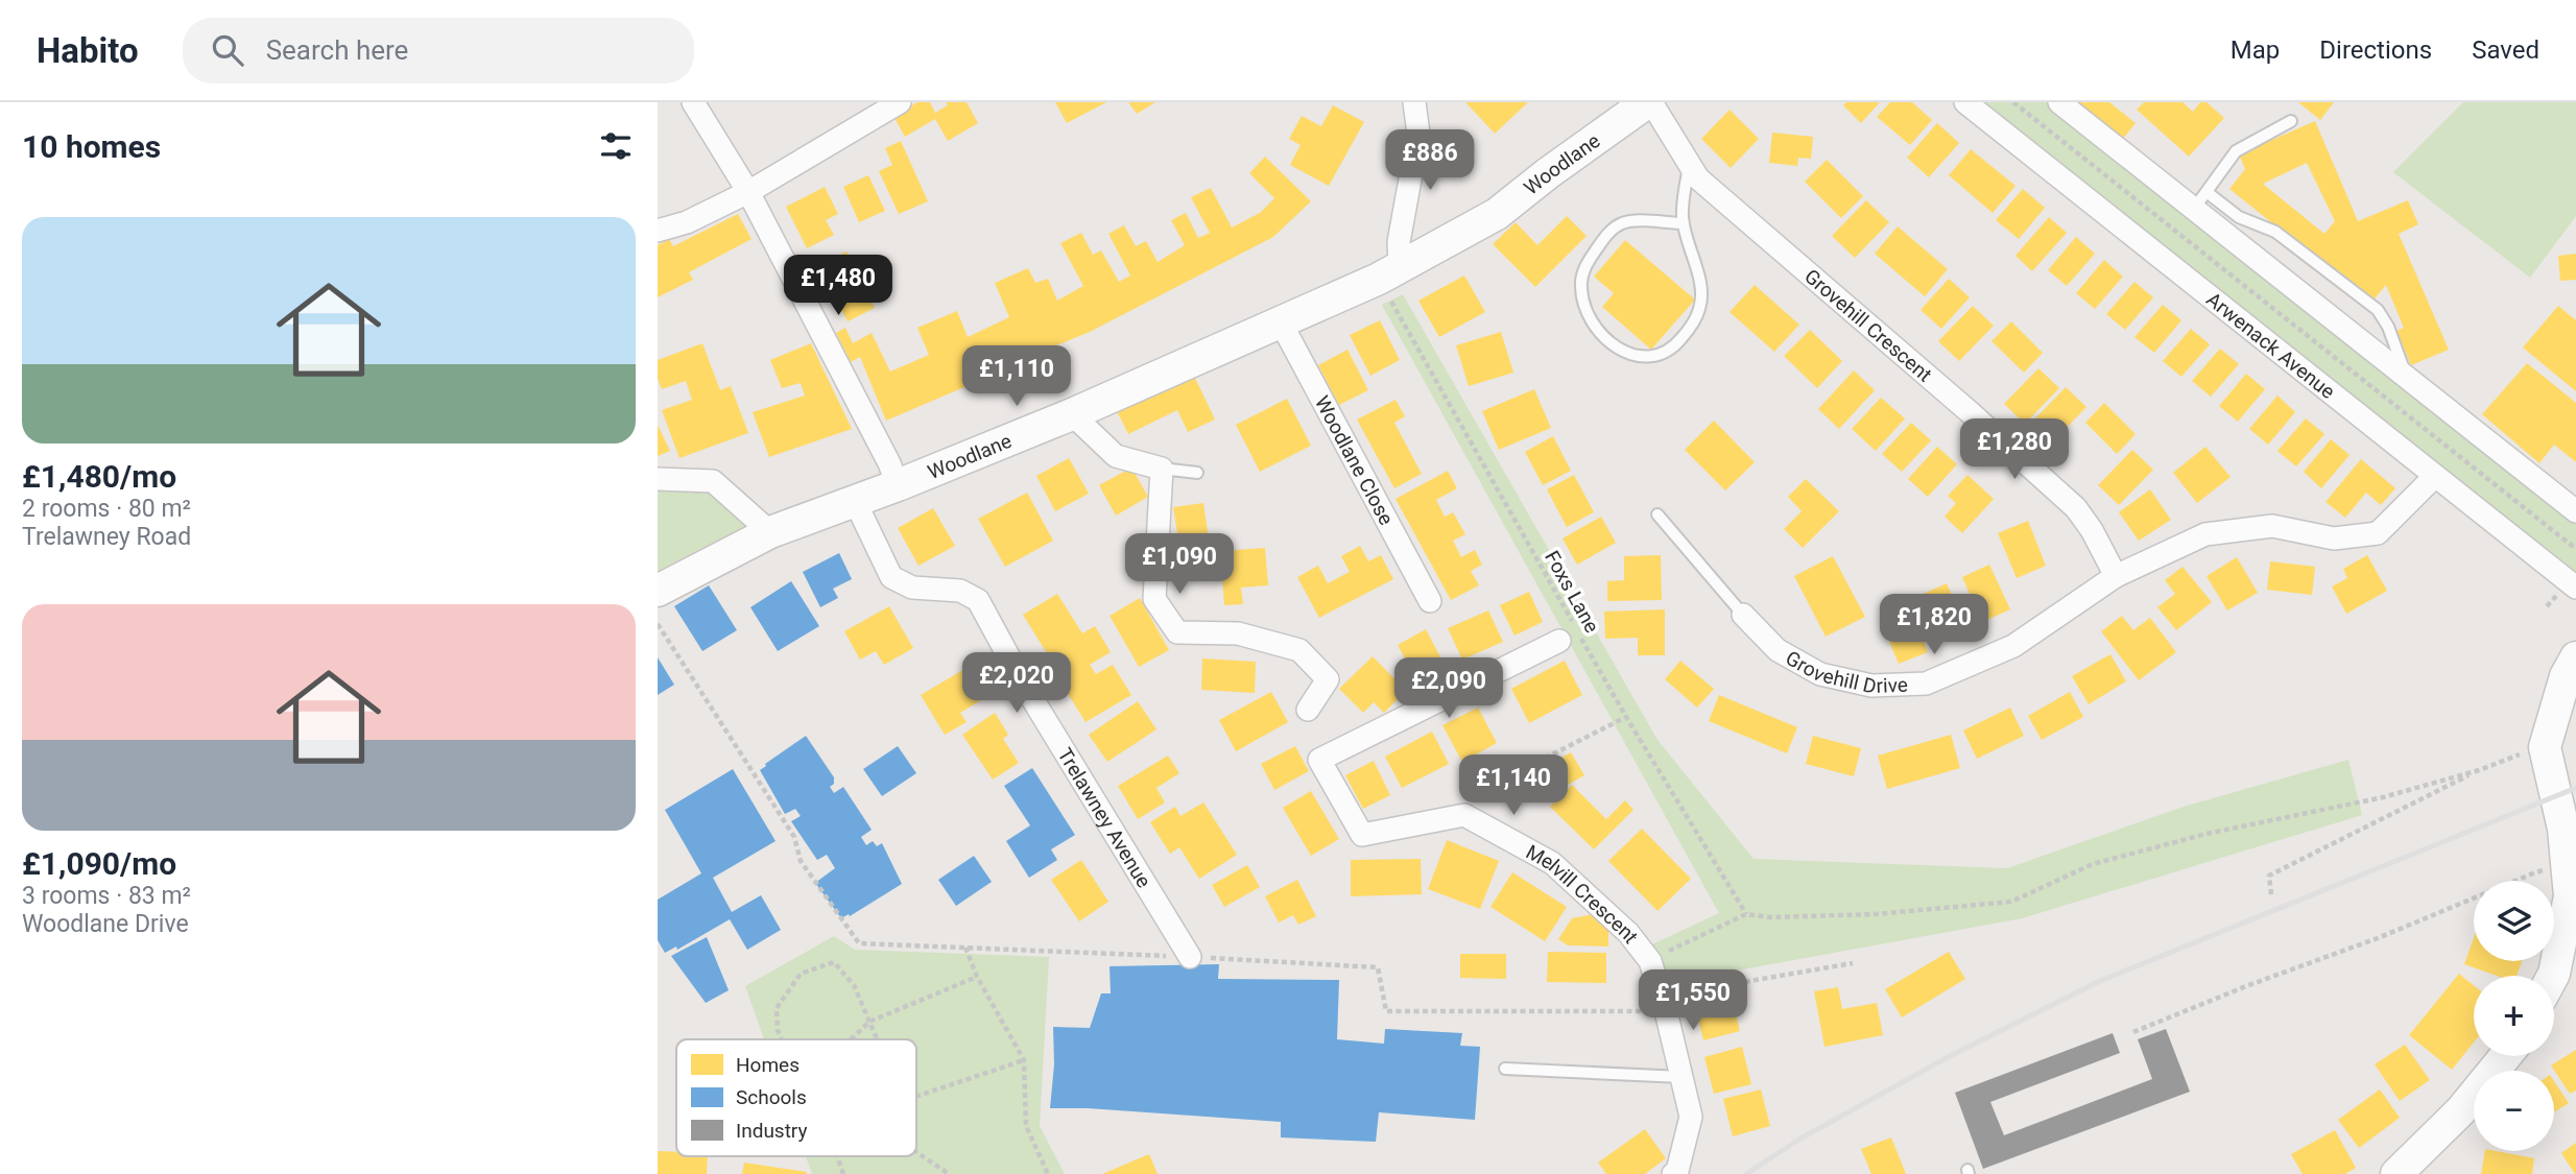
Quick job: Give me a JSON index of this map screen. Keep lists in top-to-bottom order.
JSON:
{
  "streets": {
    "street": [
      "Woodlane",
      "Grovehill Crescent",
      "Arwenack Avenue",
      "Woodlane Close",
      "Grovehill Drive",
      "Trelawney Avenue",
      "Melvill Crescent"
    ],
    "path": ["Foxs Lane"]
  },
  "crossings": [
    ["Woodlane", "Grovehill Crescent"],
    ["Woodlane", "Woodlane Close"],
    ["Woodlane", "Foxs Lane"],
    ["Woodlane", "Trelawney Avenue"],
    ["Grovehill Crescent", "Grovehill Drive"]
  ],
  "legend": ["Homes", "Schools", "Industry"],
  "page": {
    "header": "Habito",
    "search": "Search here",
    "nav": ["Map", "Directions", "Saved"],
    "heading": "10 homes",
    "price": [
      "£886",
      "£1,480",
      "£1,110",
      "£1,280",
      "£1,090",
      "£1,820",
      "£2,020",
      "£2,090",
      "£1,140",
      "£1,550"
    ],
    "list": [
      {
        "name": "£1,480/mo",
        "note": "2 rooms · 80 m² · Trelawney Road"
      },
      {
        "name": "£1,090/mo",
        "note": "3 rooms · 83 m² · Woodlane Drive"
      }
    ],
    "map_buttons": ["+", "−"]
  }
}
